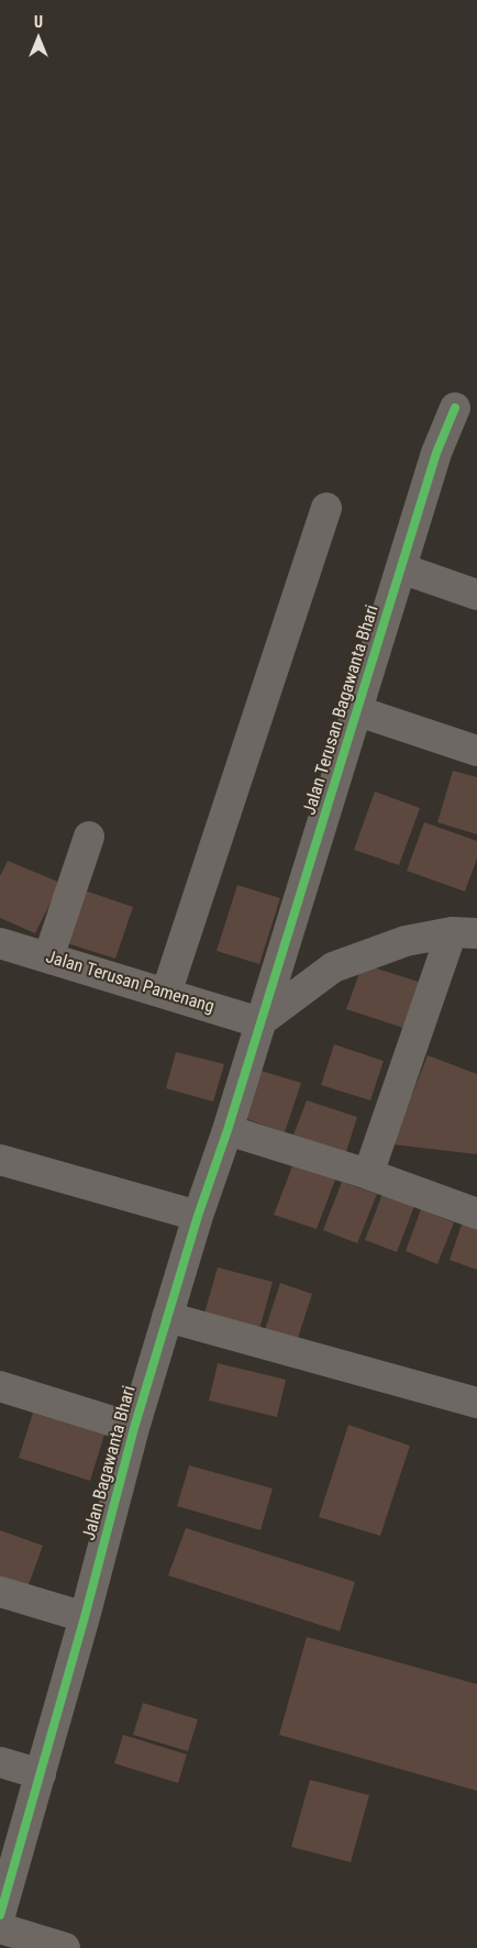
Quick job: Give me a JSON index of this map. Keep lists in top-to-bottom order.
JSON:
{
  "streets": {
    "street": ["Jalan Terusan Bagawanta Bhari", "Jalan Terusan Pamenang", "Jalan Bagawanta Bhari"]
  },
  "crossings": [
    ["Jalan Terusan Bagawanta Bhari", "Jalan Terusan Pamenang"],
    ["Jalan Terusan Bagawanta Bhari", "Jalan Bagawanta Bhari"],
    ["Jalan Terusan Pamenang", "Jalan Bagawanta Bhari"]
  ],
  "north": "top"
}
